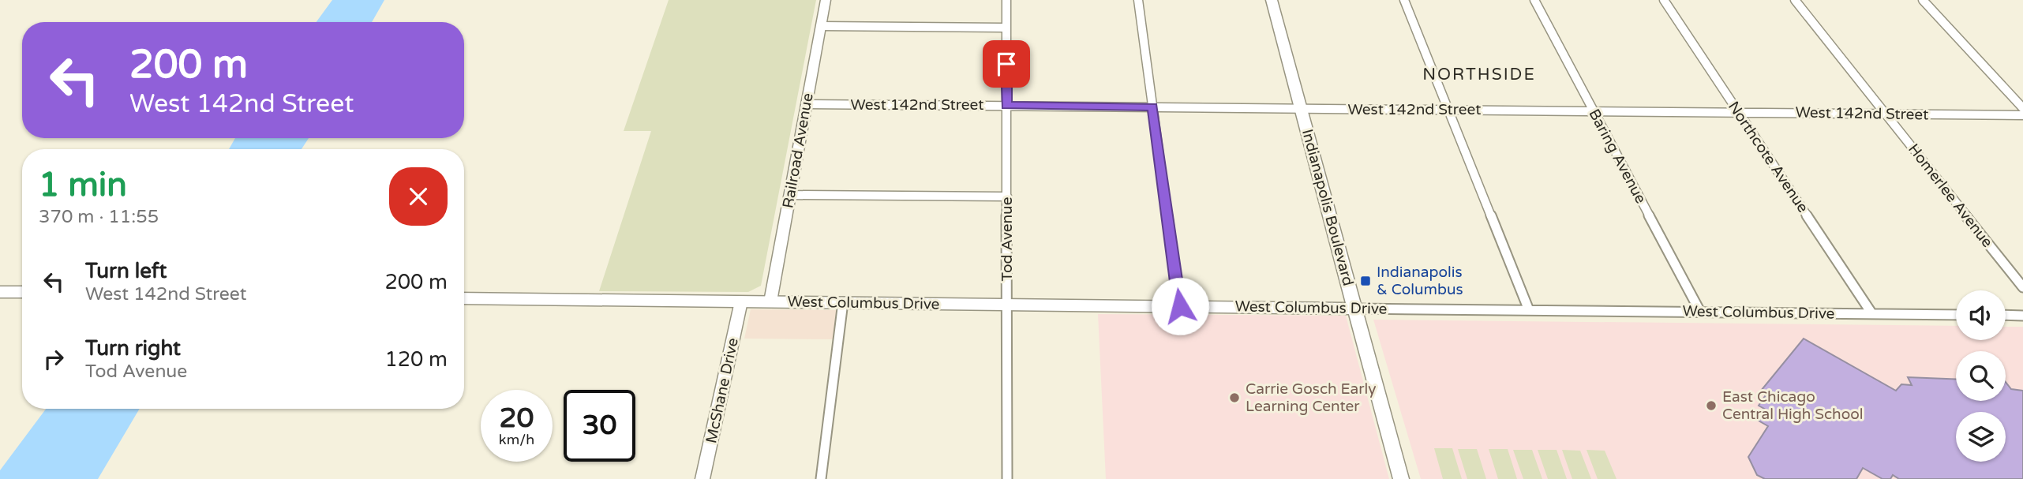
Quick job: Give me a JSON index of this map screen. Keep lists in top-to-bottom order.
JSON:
{
  "streets": {
    "main road": ["Indianapolis Boulevard", "West Columbus Drive"],
    "street": [
      "West 142nd Street",
      "Railroad Avenue",
      "Baring Avenue",
      "Northcote Avenue",
      "Homerlee Avenue",
      "Tod Avenue",
      "McShane Drive"
    ]
  },
  "crossings": [
    ["West 142nd Street", "Railroad Avenue"],
    ["West 142nd Street", "Baring Avenue"],
    ["West 142nd Street", "Northcote Avenue"],
    ["West 142nd Street", "Homerlee Avenue"],
    ["West 142nd Street", "Indianapolis Boulevard"],
    ["West 142nd Street", "Tod Avenue"],
    ["Railroad Avenue", "West Columbus Drive"],
    ["Baring Avenue", "West Columbus Drive"],
    ["Northcote Avenue", "West Columbus Drive"],
    ["Indianapolis Boulevard", "West Columbus Drive"],
    ["Tod Avenue", "West Columbus Drive"],
    ["West Columbus Drive", "McShane Drive"]
  ],
  "districts": ["NORTHSIDE"],
  "places": {
    "transit": ["Indianapolis & Columbus"],
    "other": ["Carrie Gosch Early Learning Center", "East Chicago Central High School"]
  },
  "page": {
    "turn": ["200 m", "West 142nd Street"],
    "heading": ["1 min", "370 m · 11:55"],
    "list": [
      {
        "name": "Turn left",
        "note": "West 142nd Street",
        "value": "200 m"
      },
      {
        "name": "Turn right",
        "note": "Tod Avenue",
        "value": "120 m"
      }
    ],
    "speed": "20 km/h",
    "limit": "30"
  }
}
